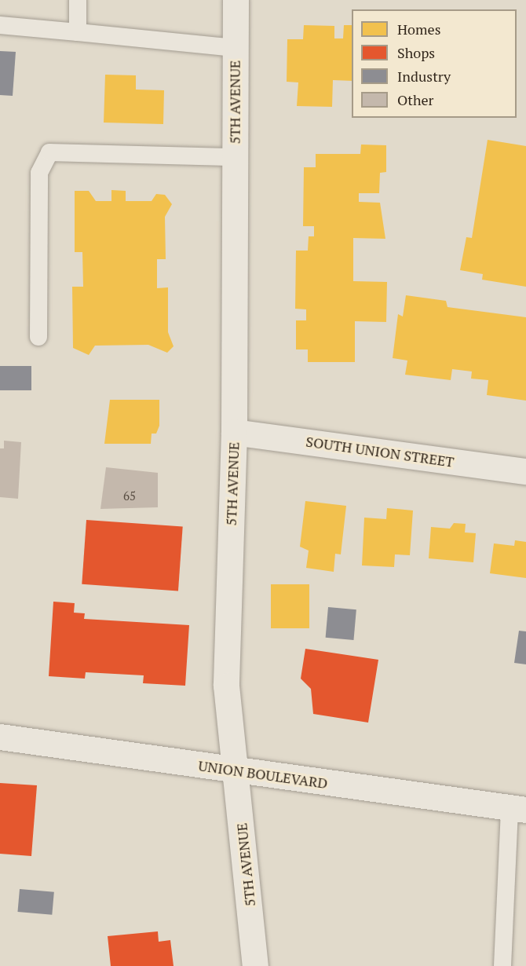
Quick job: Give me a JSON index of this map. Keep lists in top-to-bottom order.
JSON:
{
  "streets": {
    "main road": ["5TH AVENUE", "SOUTH UNION STREET", "UNION BOULEVARD"]
  },
  "crossings": [
    ["5TH AVENUE", "SOUTH UNION STREET"],
    ["5TH AVENUE", "UNION BOULEVARD"]
  ],
  "house_numbers": ["65"],
  "legend": [
    "Homes",
    "Shops",
    "Industry",
    "Other"
  ]
}
